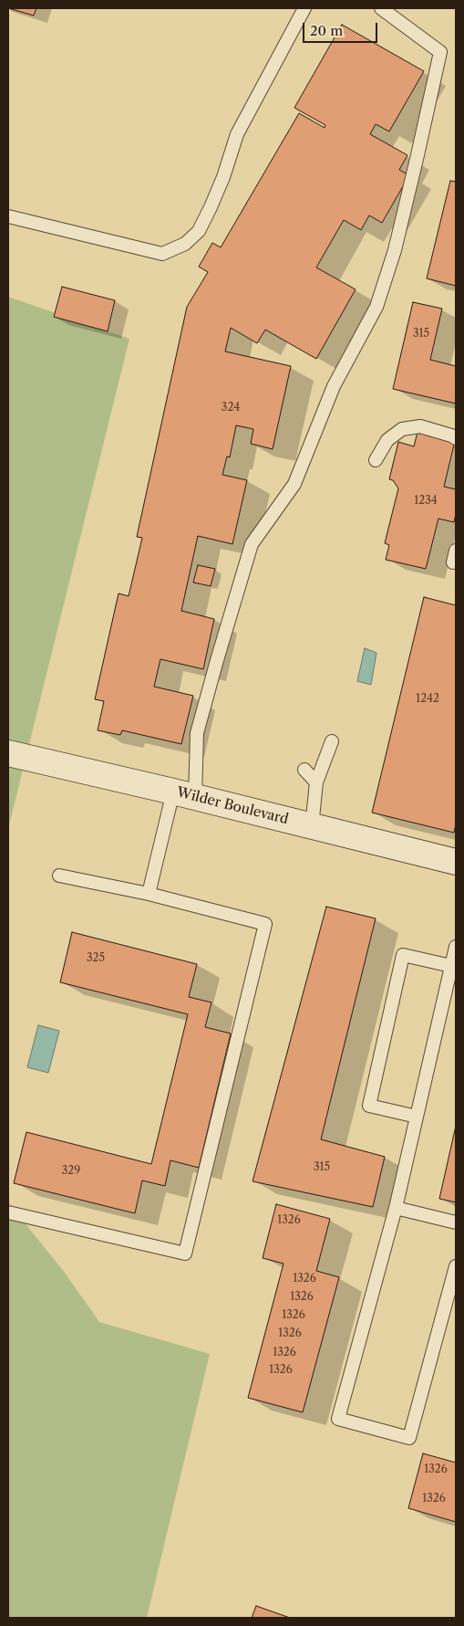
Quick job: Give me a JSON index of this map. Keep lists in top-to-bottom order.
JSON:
{
  "streets": {
    "street": ["Wilder Boulevard"]
  },
  "house_numbers": [
    "315",
    "324",
    "1234",
    "1242",
    "325",
    "315",
    "329",
    "1326",
    "1326",
    "1326",
    "1326",
    "1326",
    "1326",
    "1326",
    "1326",
    "1326"
  ],
  "scale_bar": "20 m"
}
